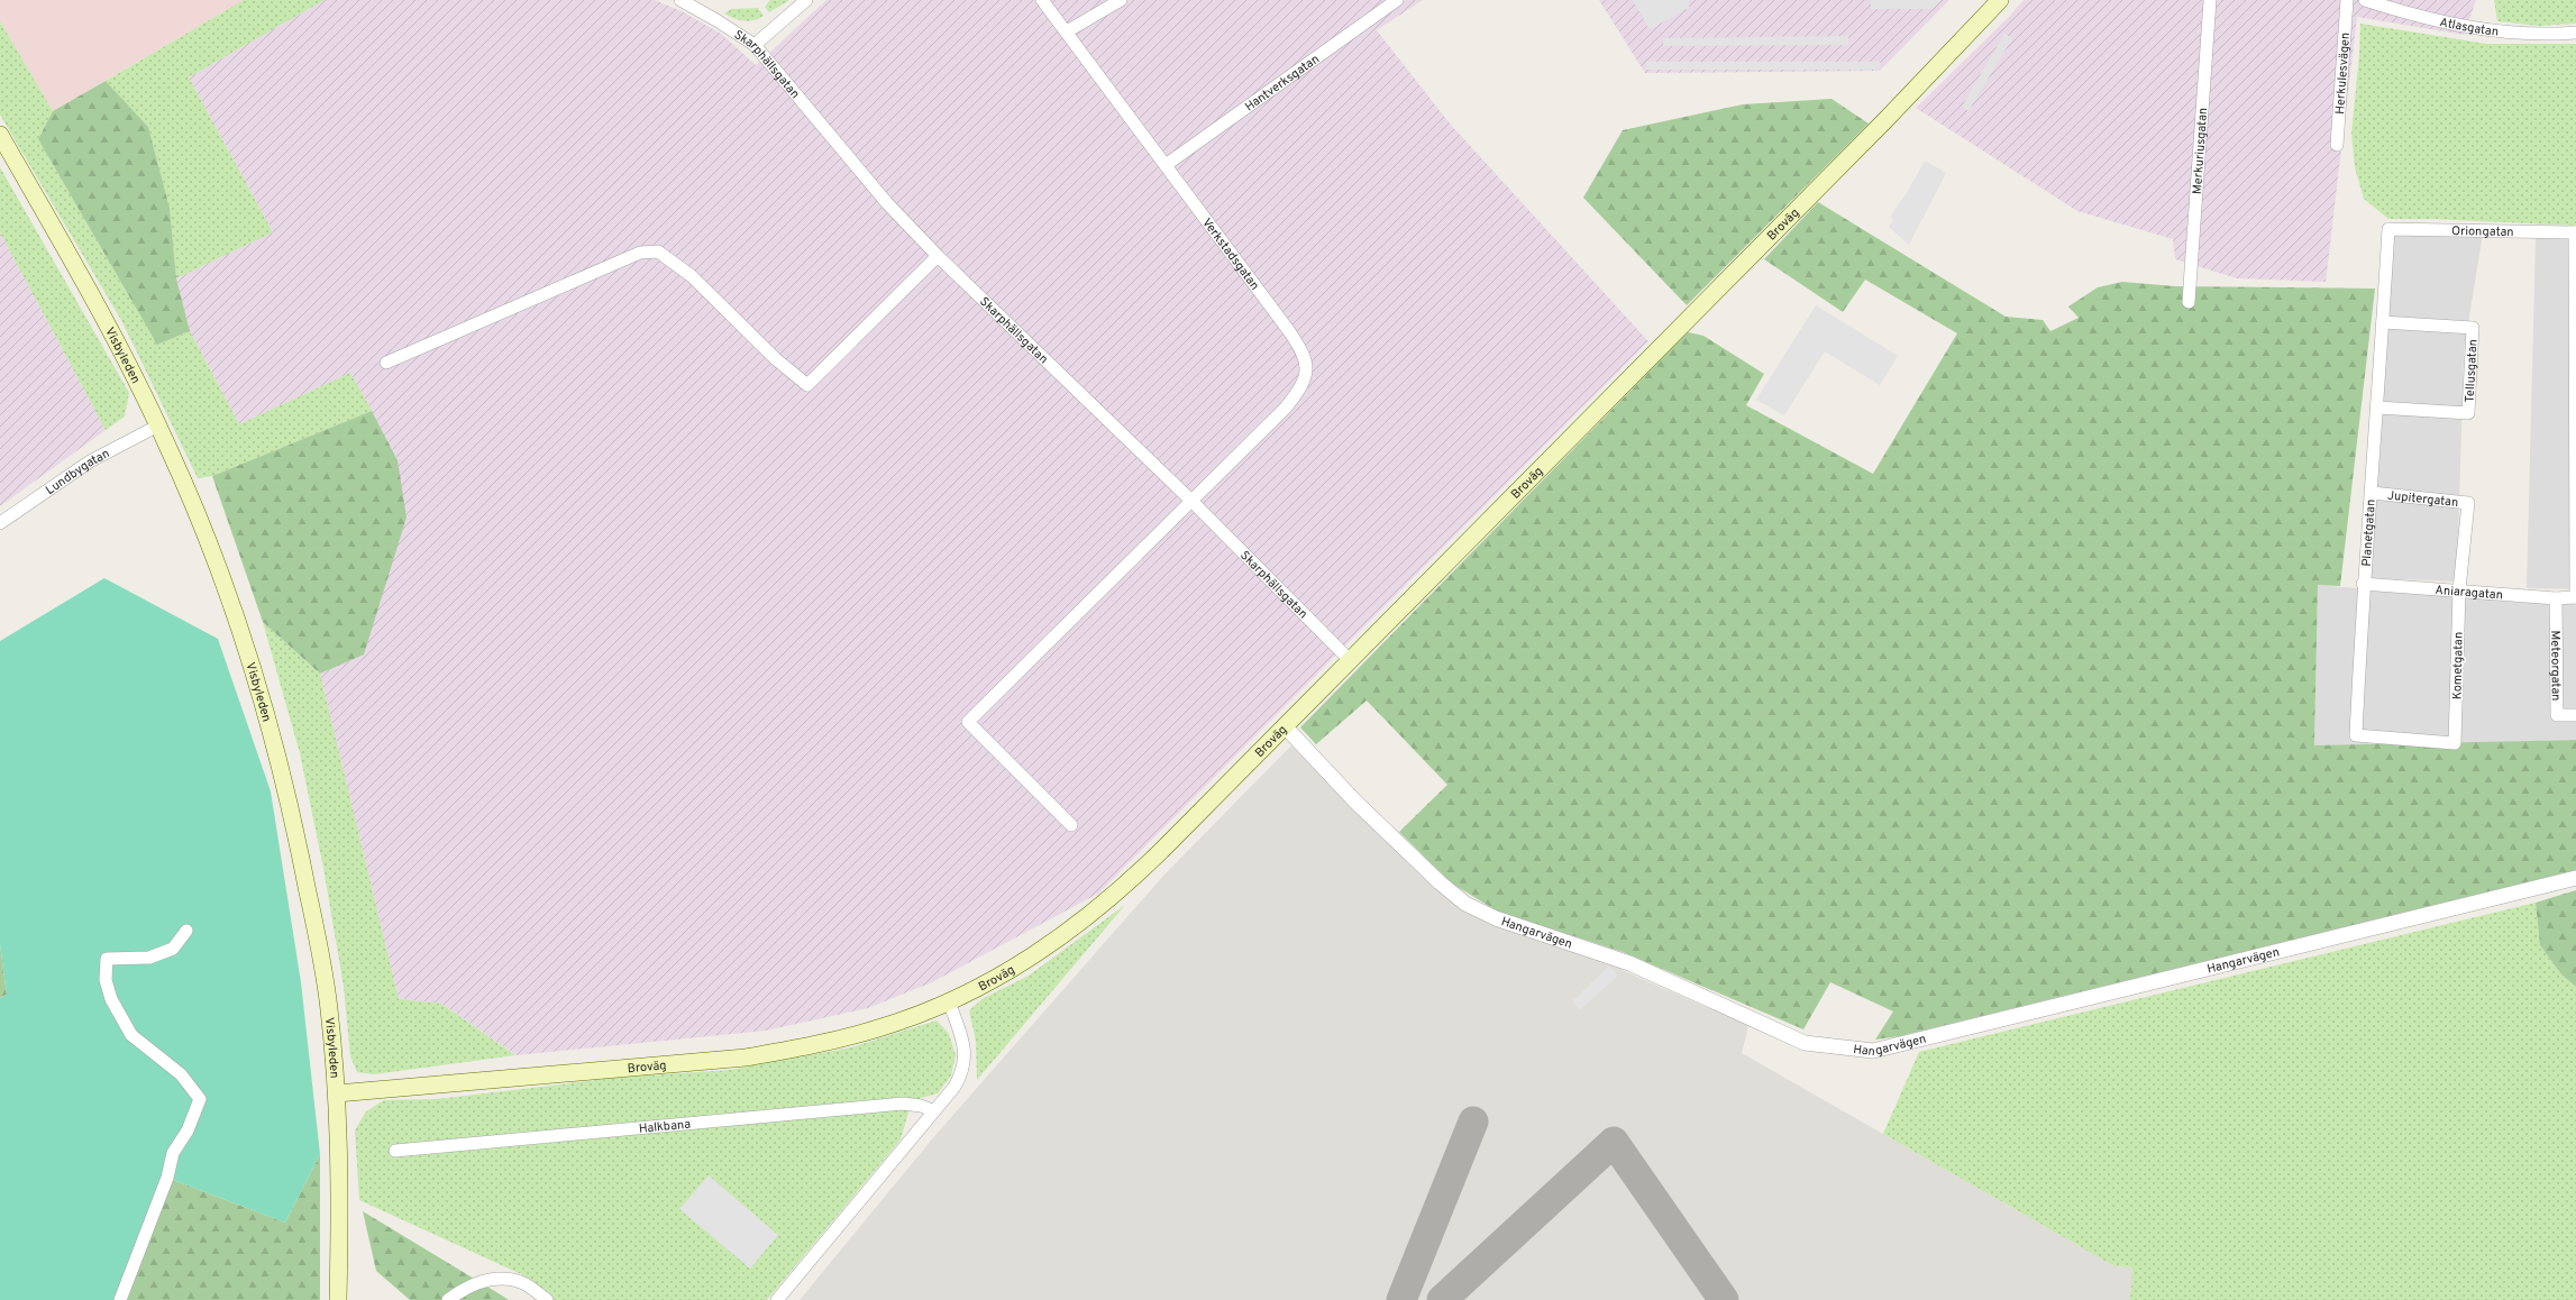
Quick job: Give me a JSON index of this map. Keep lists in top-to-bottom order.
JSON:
{
  "streets": {
    "main road": ["Broväg", "Visbyleden"],
    "street": [
      "Atlasgatan",
      "Skarphällsgatan",
      "Herkulesvägen",
      "Hantverksgatan",
      "Merkuriusgatan",
      "Oriongatan",
      "Verkstadsgatan",
      "Tellusgatan",
      "Lundbygatan",
      "Jupitergatan",
      "Planetgatan",
      "Aniaragatan",
      "Kometgatan",
      "Meteorgatan",
      "Hangarvägen",
      "Halkbana"
    ]
  },
  "crossings": [
    ["Skarphällsgatan", "Broväg"],
    ["Skarphällsgatan", "Verkstadsgatan"],
    ["Hantverksgatan", "Verkstadsgatan"],
    ["Broväg", "Visbyleden"],
    ["Broväg", "Hangarvägen"],
    ["Oriongatan", "Planetgatan"],
    ["Visbyleden", "Lundbygatan"],
    ["Tellusgatan", "Planetgatan"],
    ["Jupitergatan", "Planetgatan"],
    ["Jupitergatan", "Aniaragatan"],
    ["Jupitergatan", "Kometgatan"],
    ["Planetgatan", "Aniaragatan"],
    ["Planetgatan", "Kometgatan"],
    ["Aniaragatan", "Kometgatan"],
    ["Aniaragatan", "Meteorgatan"]
  ]
}
